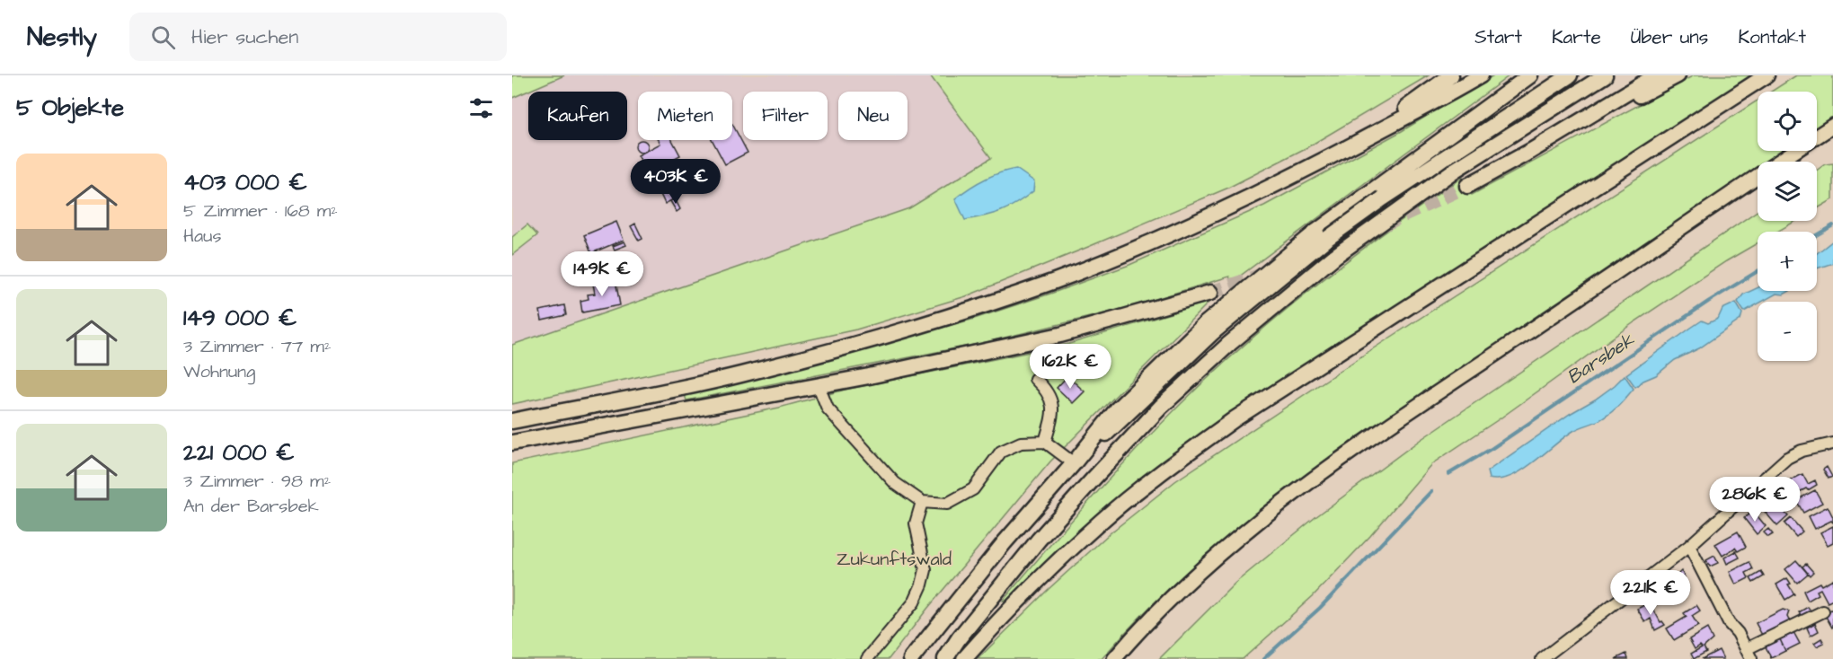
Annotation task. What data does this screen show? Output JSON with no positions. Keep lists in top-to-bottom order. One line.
{"water":["Barsbek"],"parks":["Zukunftswald"],"page":{"header":"Nestly","search":"Hier suchen","nav":["Start","Karte","Über uns","Kontakt"],"heading":"5 Objekte","map_buttons":["+","−"],"chip":["Kaufen","Mieten","Filter","Neu"],"list":[{"name":"403 000 €","note":"5 Zimmer · 168 m² · Haus"},{"name":"149 000 €","note":"3 Zimmer · 77 m² · Wohnung"},{"name":"221 000 €","note":"3 Zimmer · 98 m² · An der Barsbek"}],"price":["403K €","149K €","162K €","286K €","221K €"]}}
